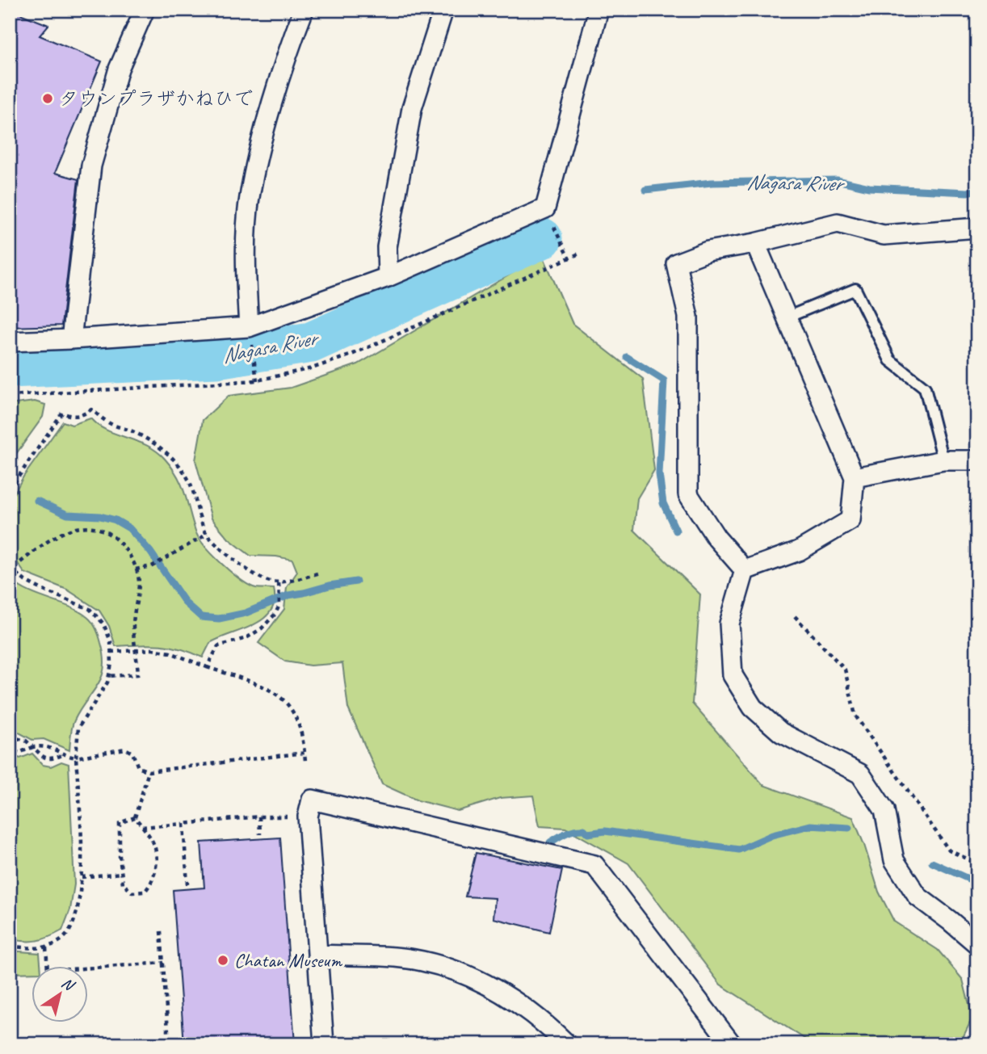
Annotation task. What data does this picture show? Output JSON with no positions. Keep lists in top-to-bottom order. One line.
{"water":["Nagasa River"],"places":["タウンプラザかねひで","Chatan Museum"],"north":"top right"}
